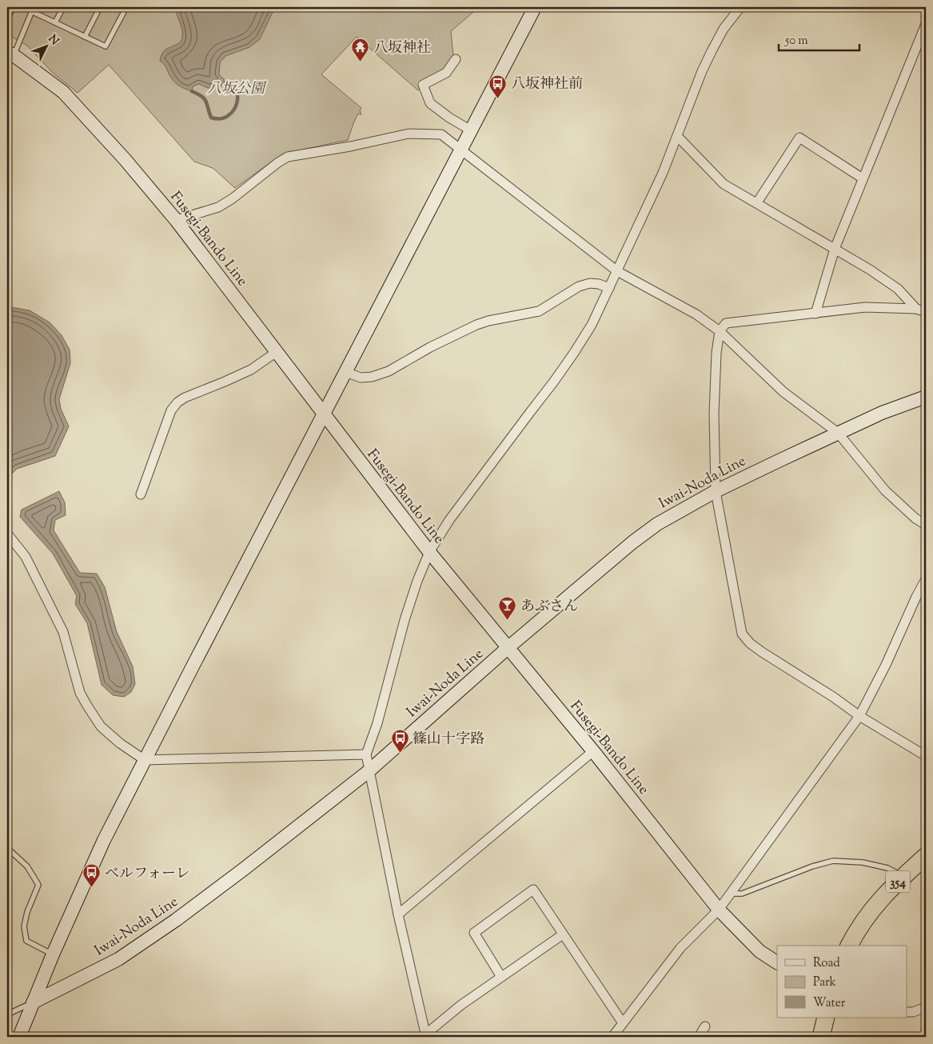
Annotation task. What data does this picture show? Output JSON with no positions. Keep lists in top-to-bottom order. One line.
{"streets":{"highway":["354"],"main road":["Fusegi-Bando Line","Iwai-Noda Line"]},"crossings":[["Fusegi-Bando Line","Iwai-Noda Line"]],"parks":["八坂公園"],"places":{"temple":["八坂神社"],"bus stop":["八坂神社前","篠山十字路","ベルフォーレ"],"bar":["あぶさん"]},"legend":["Road","Park","Water"],"scale_bar":"50 m","north":"top right"}
